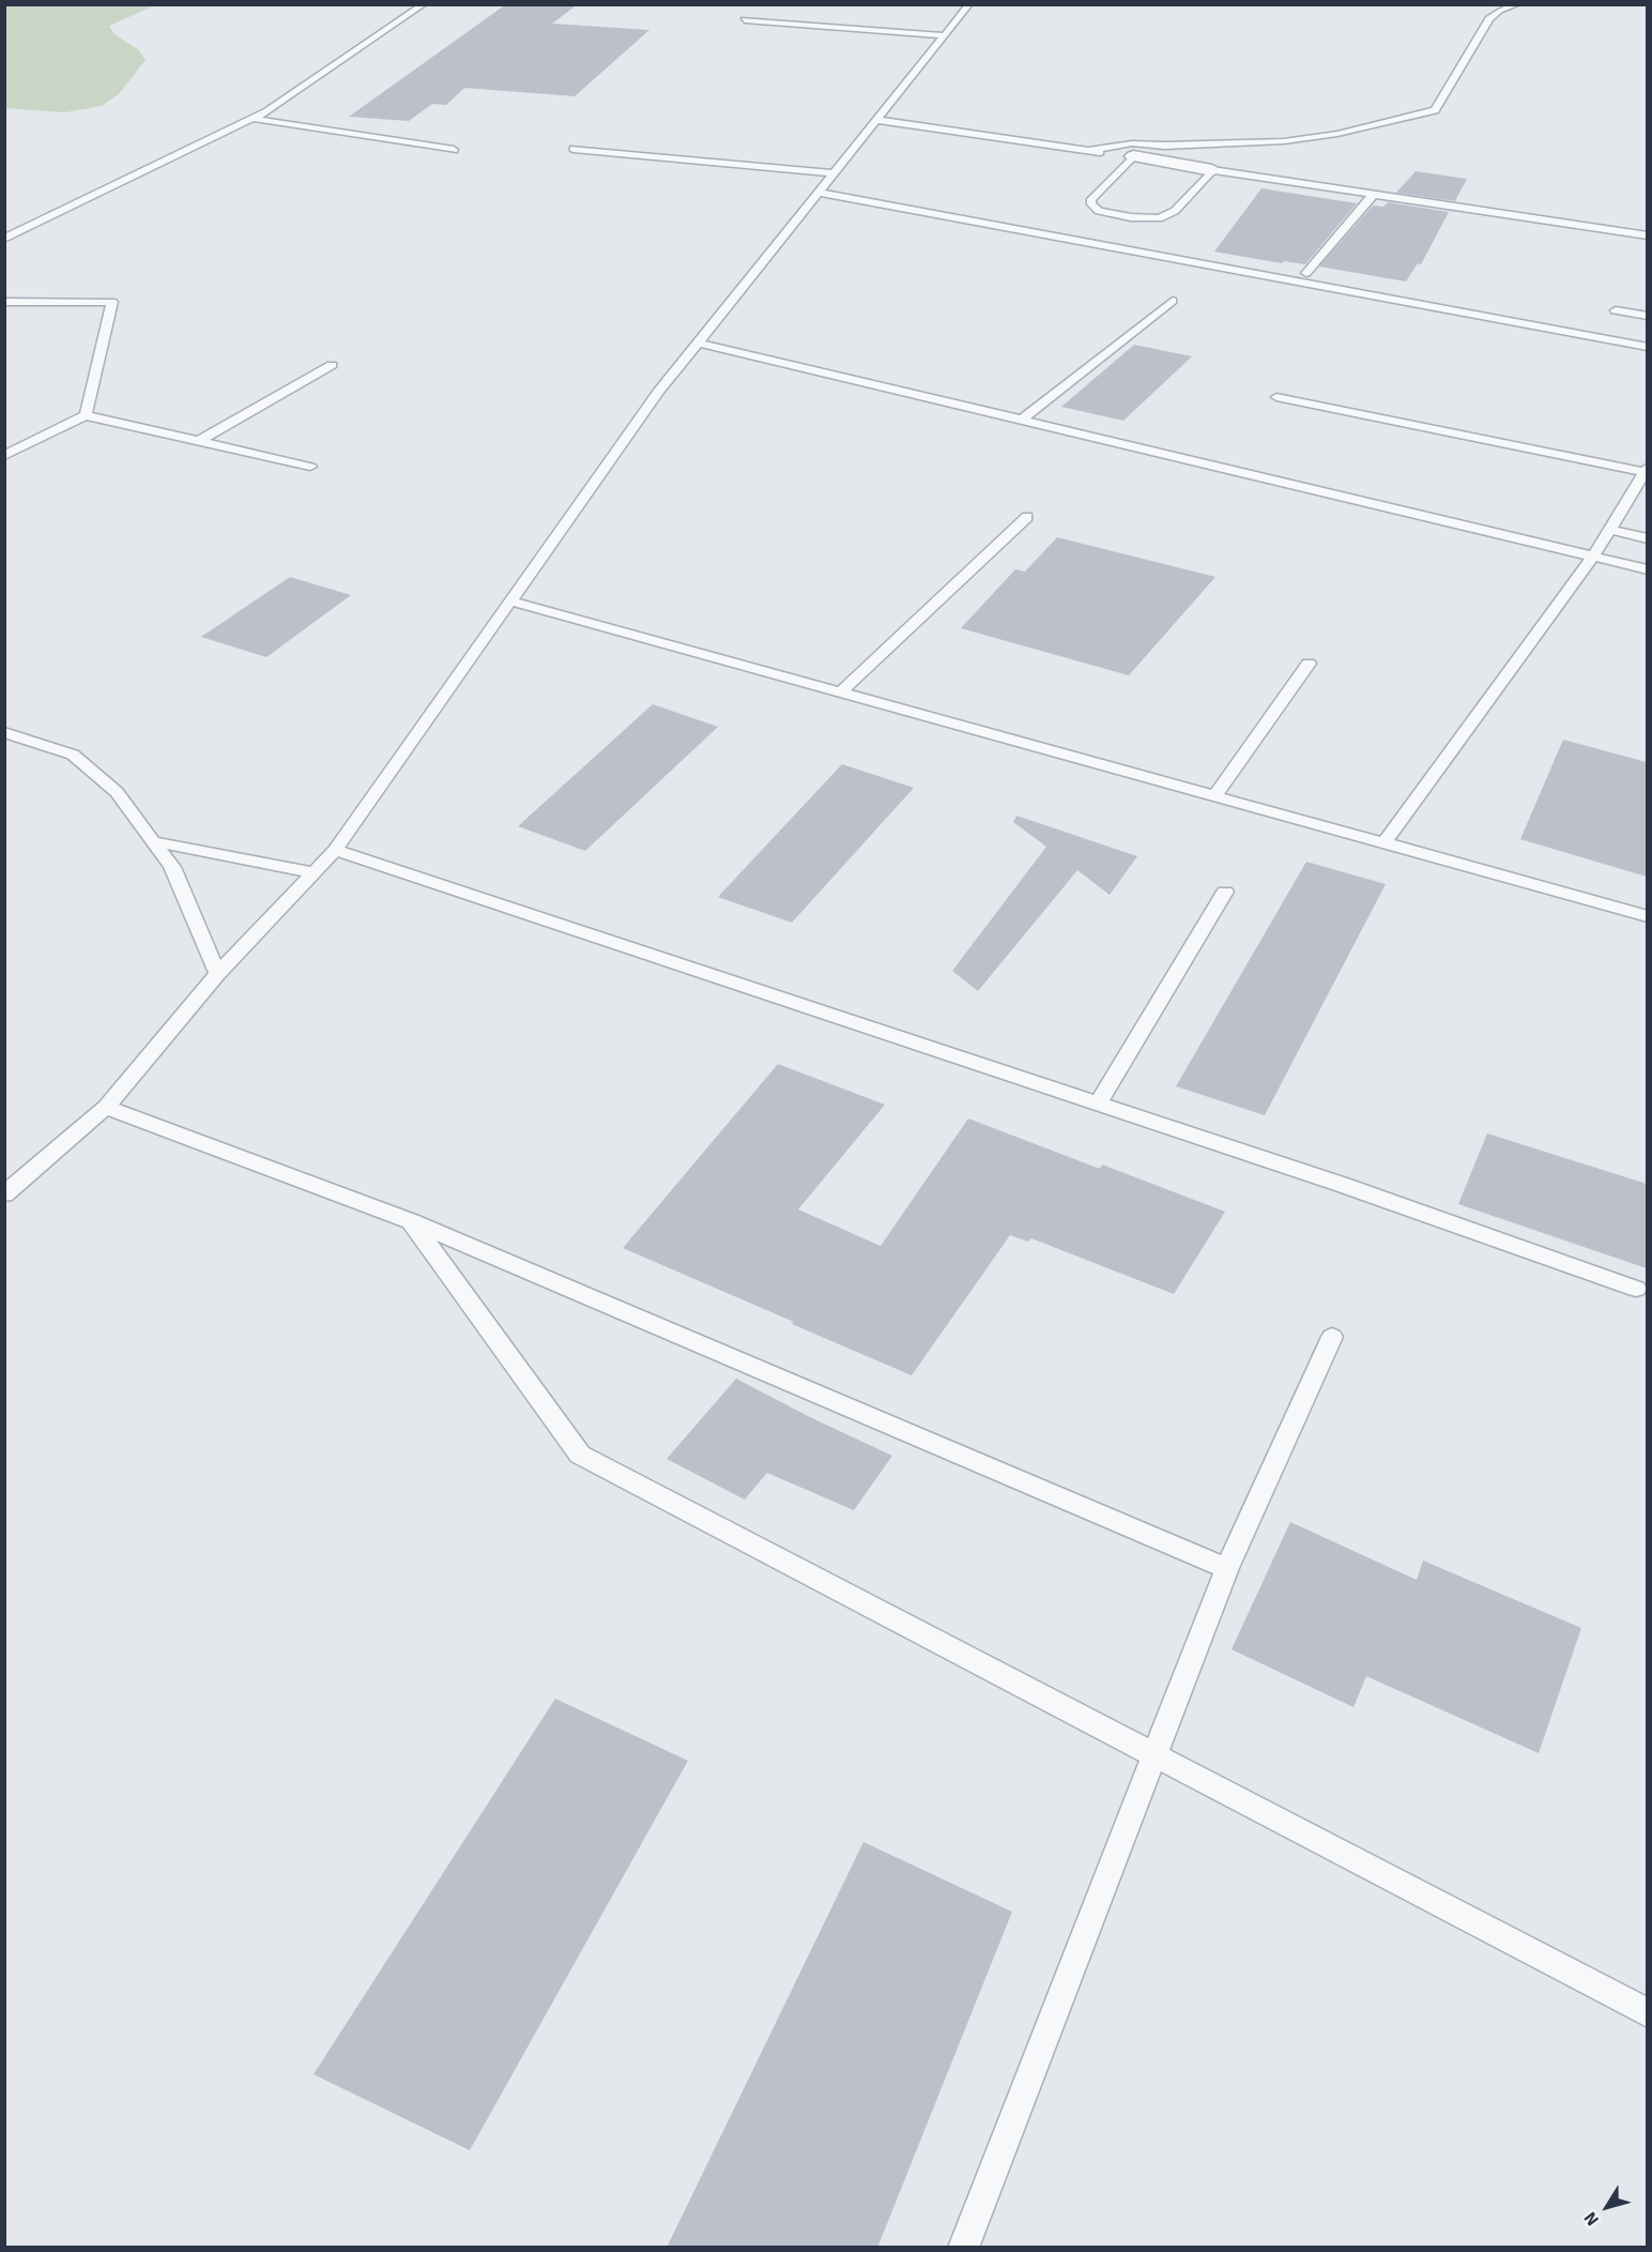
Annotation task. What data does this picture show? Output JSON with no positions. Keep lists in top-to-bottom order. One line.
{"north":"bottom left"}
